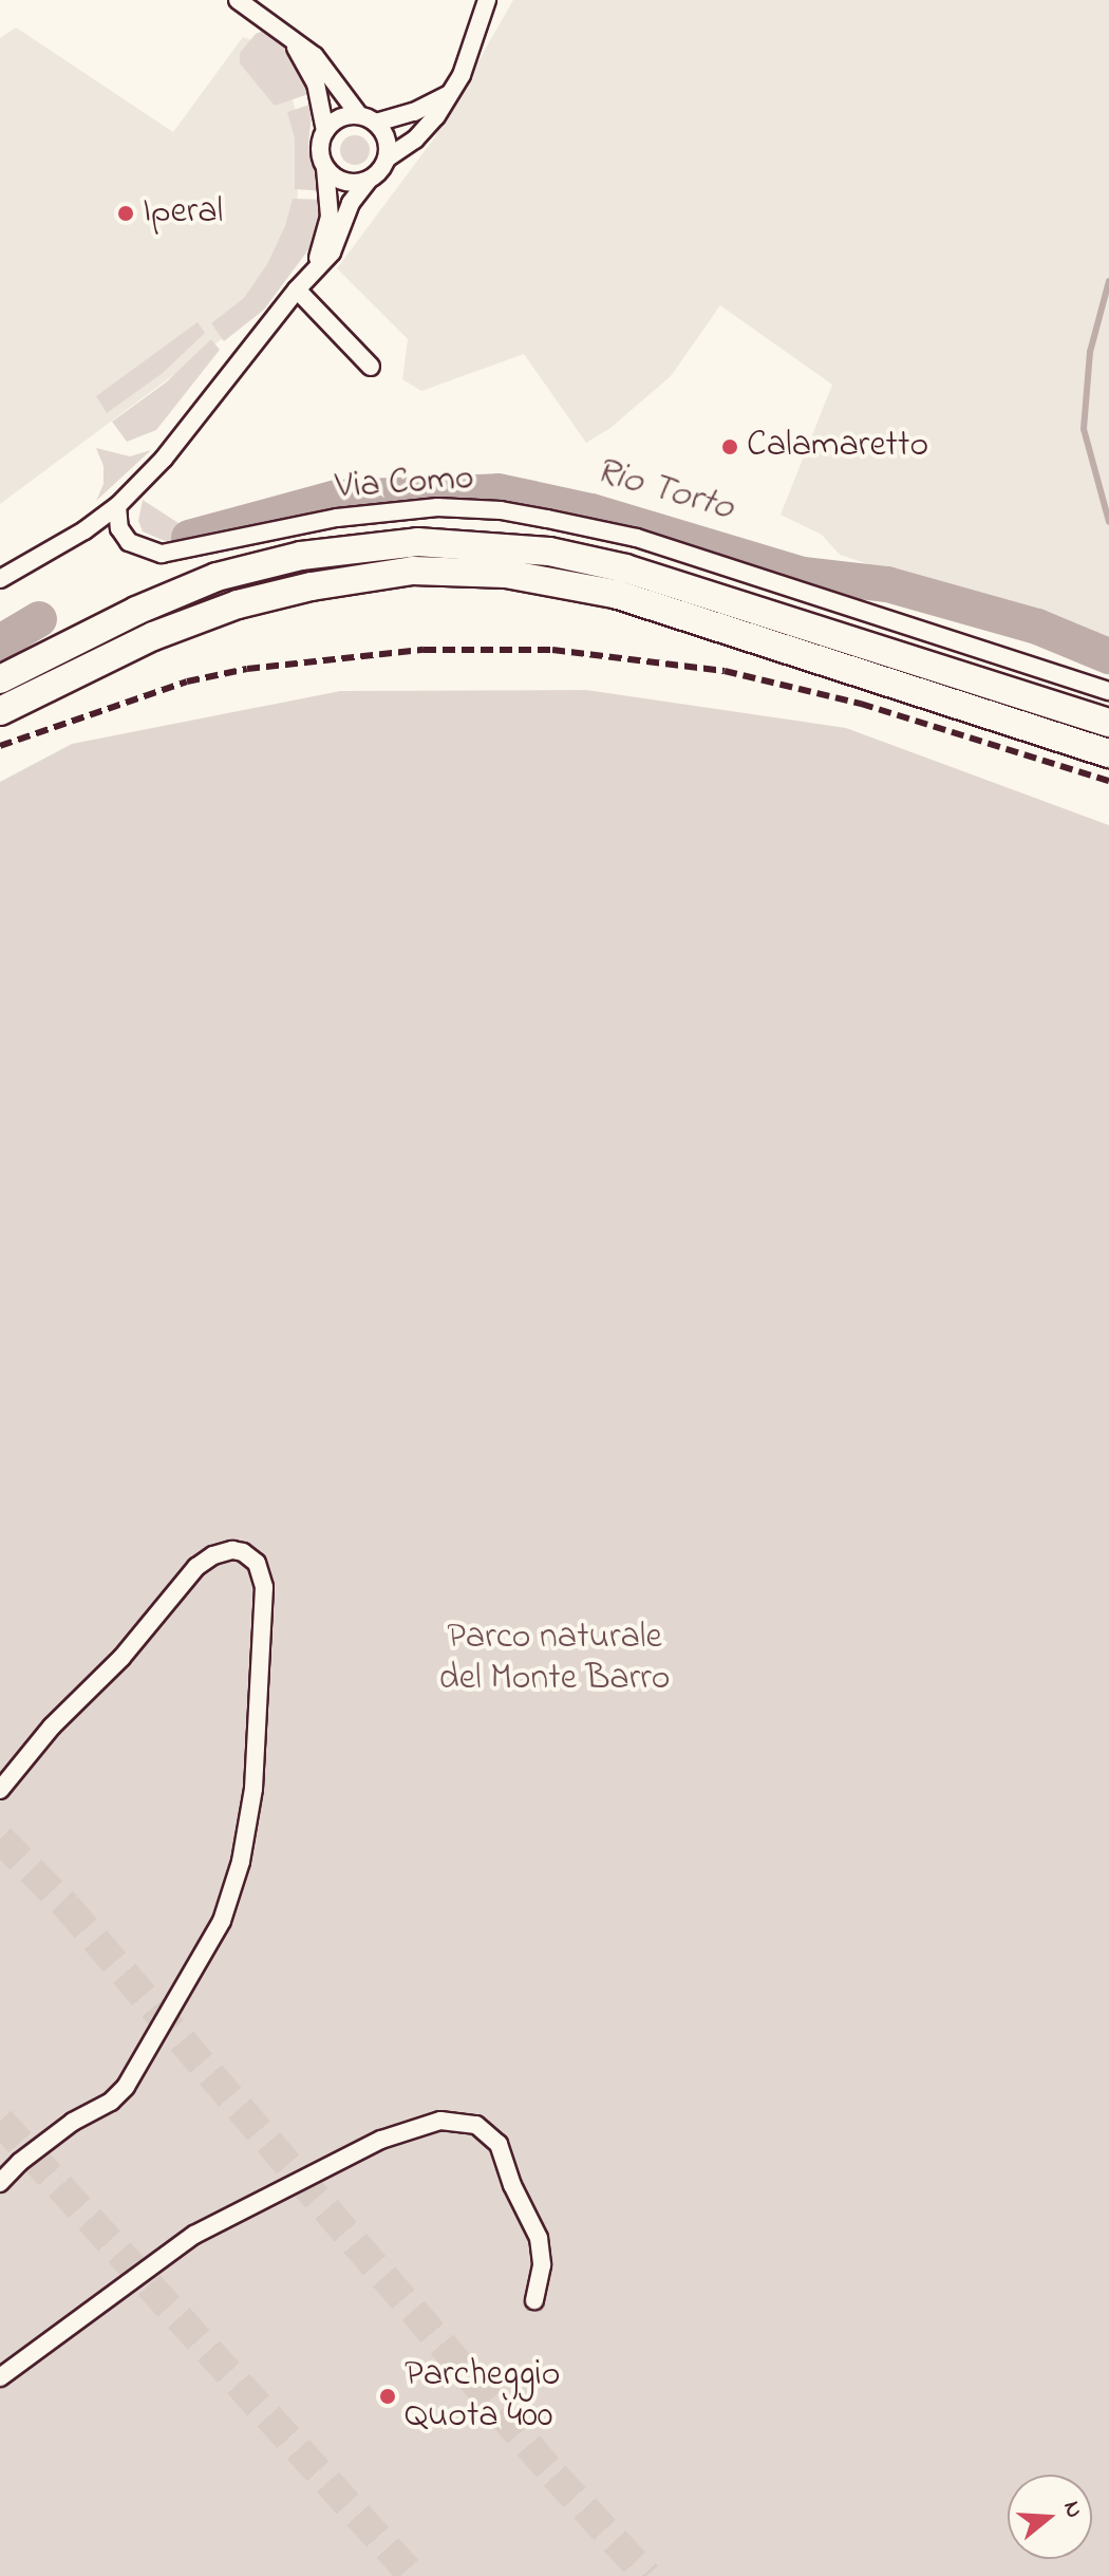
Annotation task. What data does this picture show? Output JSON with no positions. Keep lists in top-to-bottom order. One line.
{"streets":{"street":["Via Como"]},"water":["Rio Torto"],"parks":["Parco naturale del Monte Barro"],"places":["Iperal","Calamaretto","Parcheggio Quota 400"],"north":"right"}
